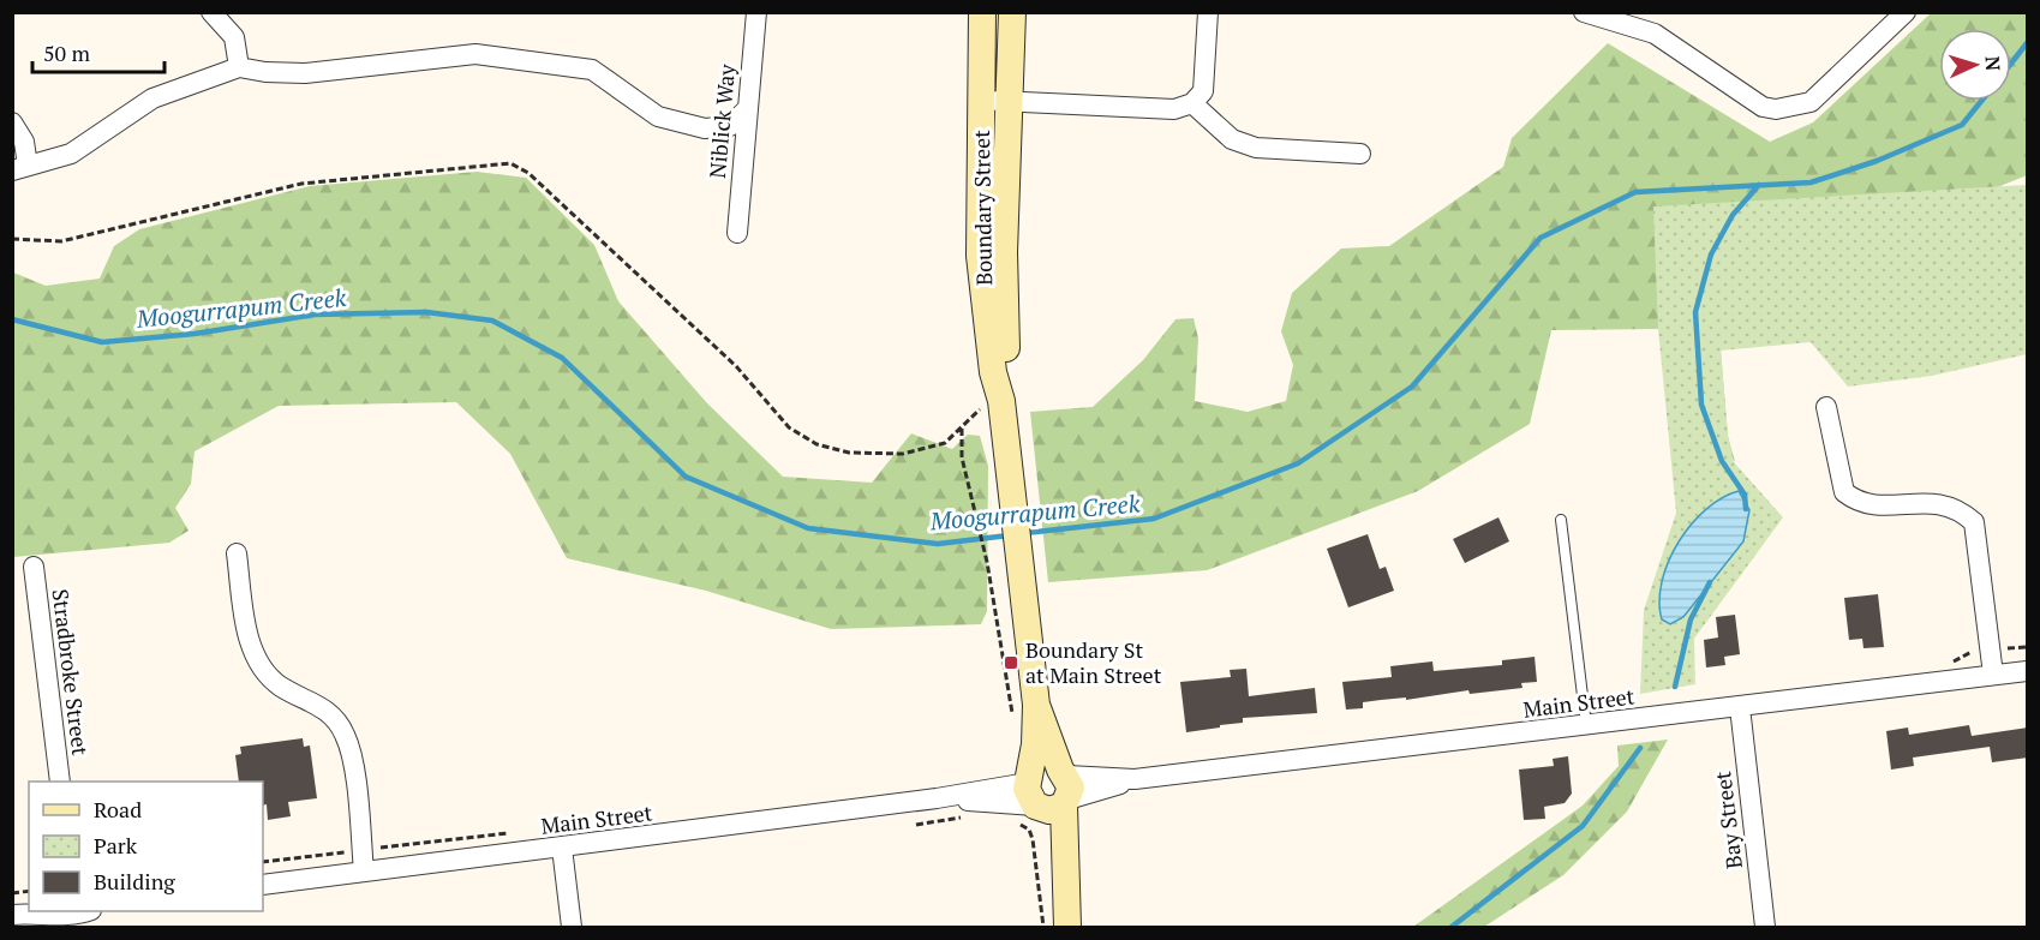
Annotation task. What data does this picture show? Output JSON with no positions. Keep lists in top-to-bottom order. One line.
{"streets":{"street":["Niblick Way","Boundary Street","Stradbroke Street","Main Street","Bay Street"]},"crossings":[["Boundary Street","Main Street"],["Main Street","Bay Street"]],"water":["Moogurrapum Creek"],"places":{"transit":["Boundary St at Main Street"]},"legend":["Road","Park","Building"],"scale_bar":"50 m","north":"right"}
